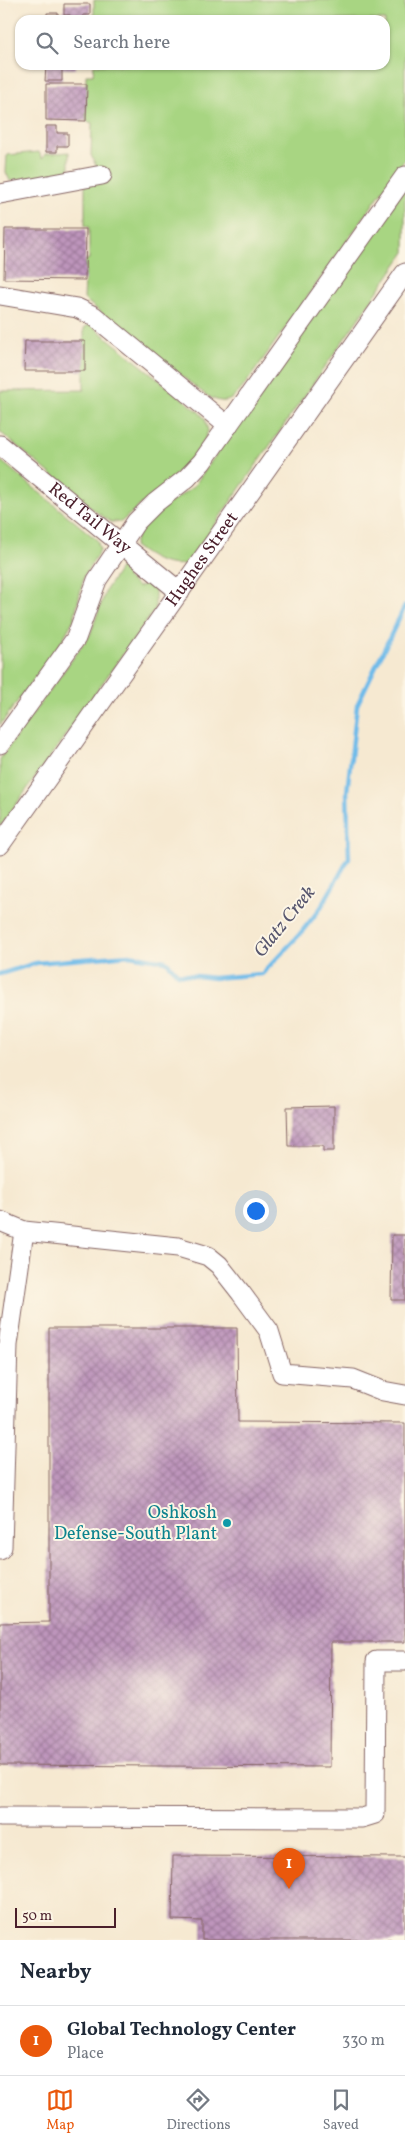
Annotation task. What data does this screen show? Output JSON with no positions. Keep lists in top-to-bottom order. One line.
{"streets":{"street":["Red Tail Way","Hughes Street"]},"crossings":[["Red Tail Way","Hughes Street"]],"water":["Glatz Creek"],"places":["Oshkosh Defense-South Plant"],"scale_bar":"50 m","page":{"search":"Search here","pins":"1","scale":"50 m","heading":"Nearby","list":[{"mark":"1","name":"Global Technology Center","note":"Place","value":"330 m"}],"nav":["Map","Directions","Saved"]}}
